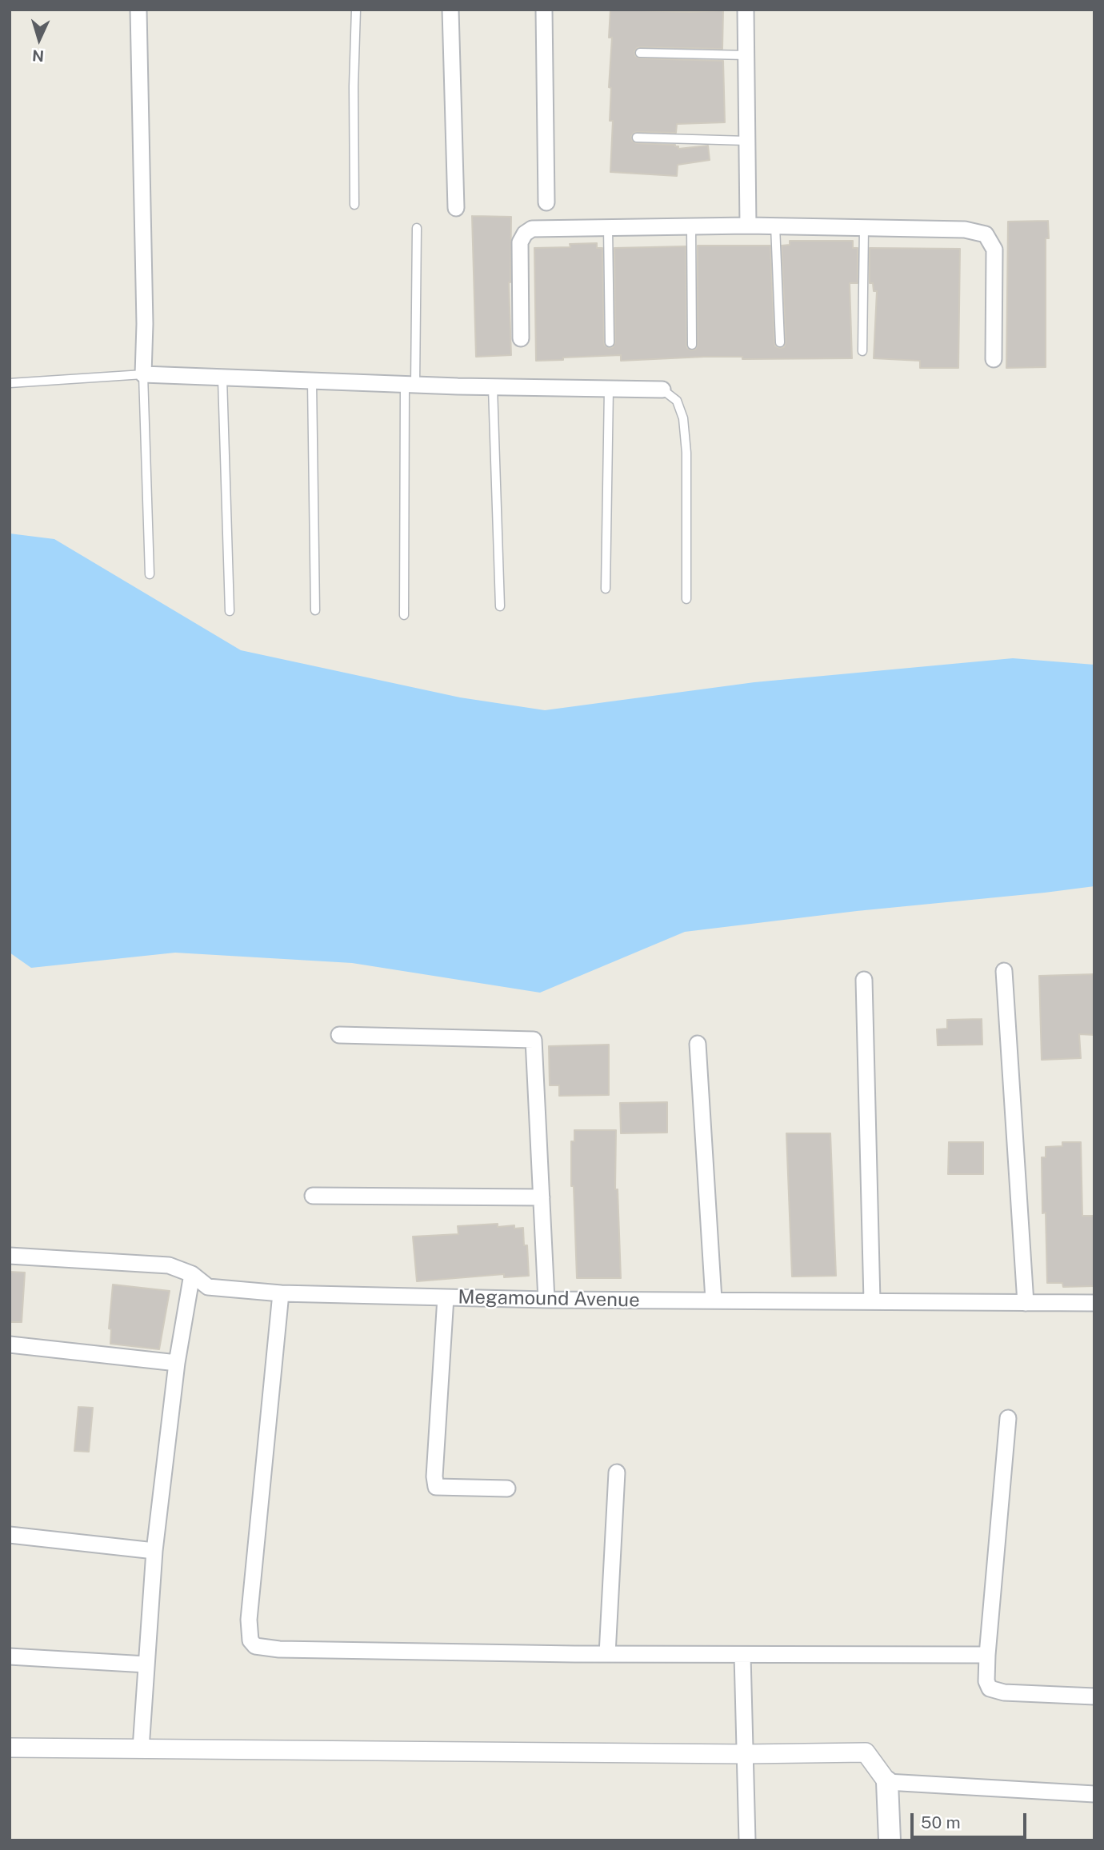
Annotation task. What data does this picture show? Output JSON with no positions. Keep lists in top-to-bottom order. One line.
{"streets":{"street":["Megamound Avenue"]},"scale_bar":"50 m","north":"bottom"}
